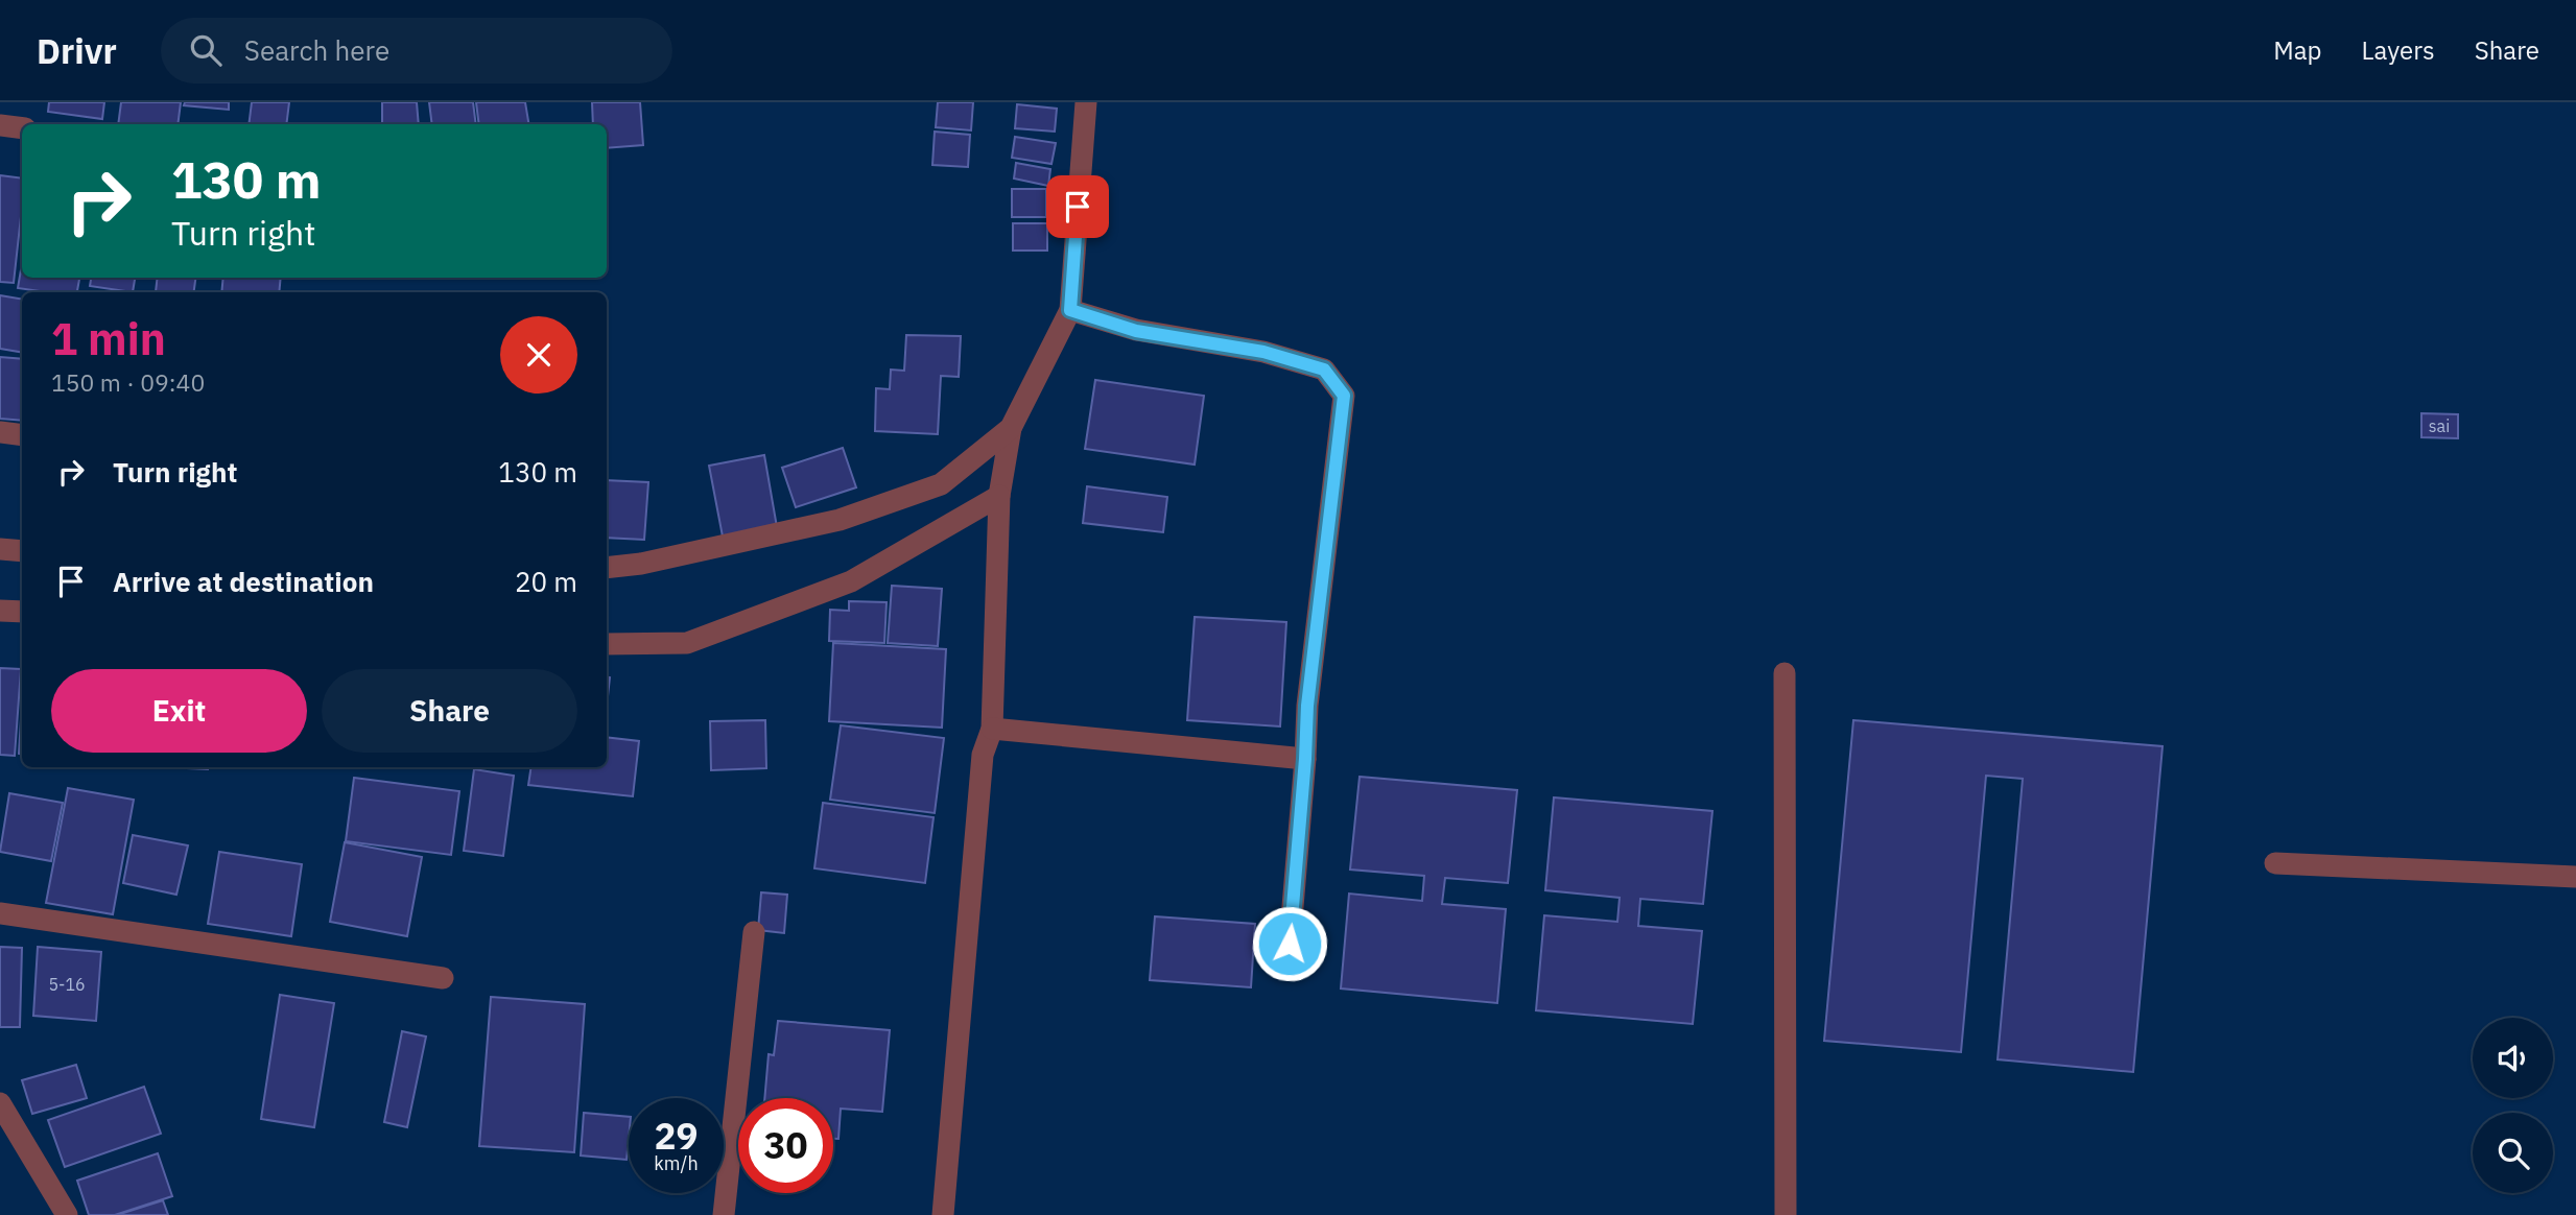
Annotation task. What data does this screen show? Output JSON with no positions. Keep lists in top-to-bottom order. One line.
{"house_numbers":["sai","5-16"],"page":{"header":"Drivr","search":"Search here","nav":["Map","Layers","Share"],"turn":["130 m","Turn right"],"heading":["1 min","150 m · 09:40"],"list":[{"name":"Turn right","value":"130 m"},{"name":"Arrive at destination","value":"20 m"}],"buttons":["Exit","Share"],"speed":"29 km/h","limit":"30"}}
